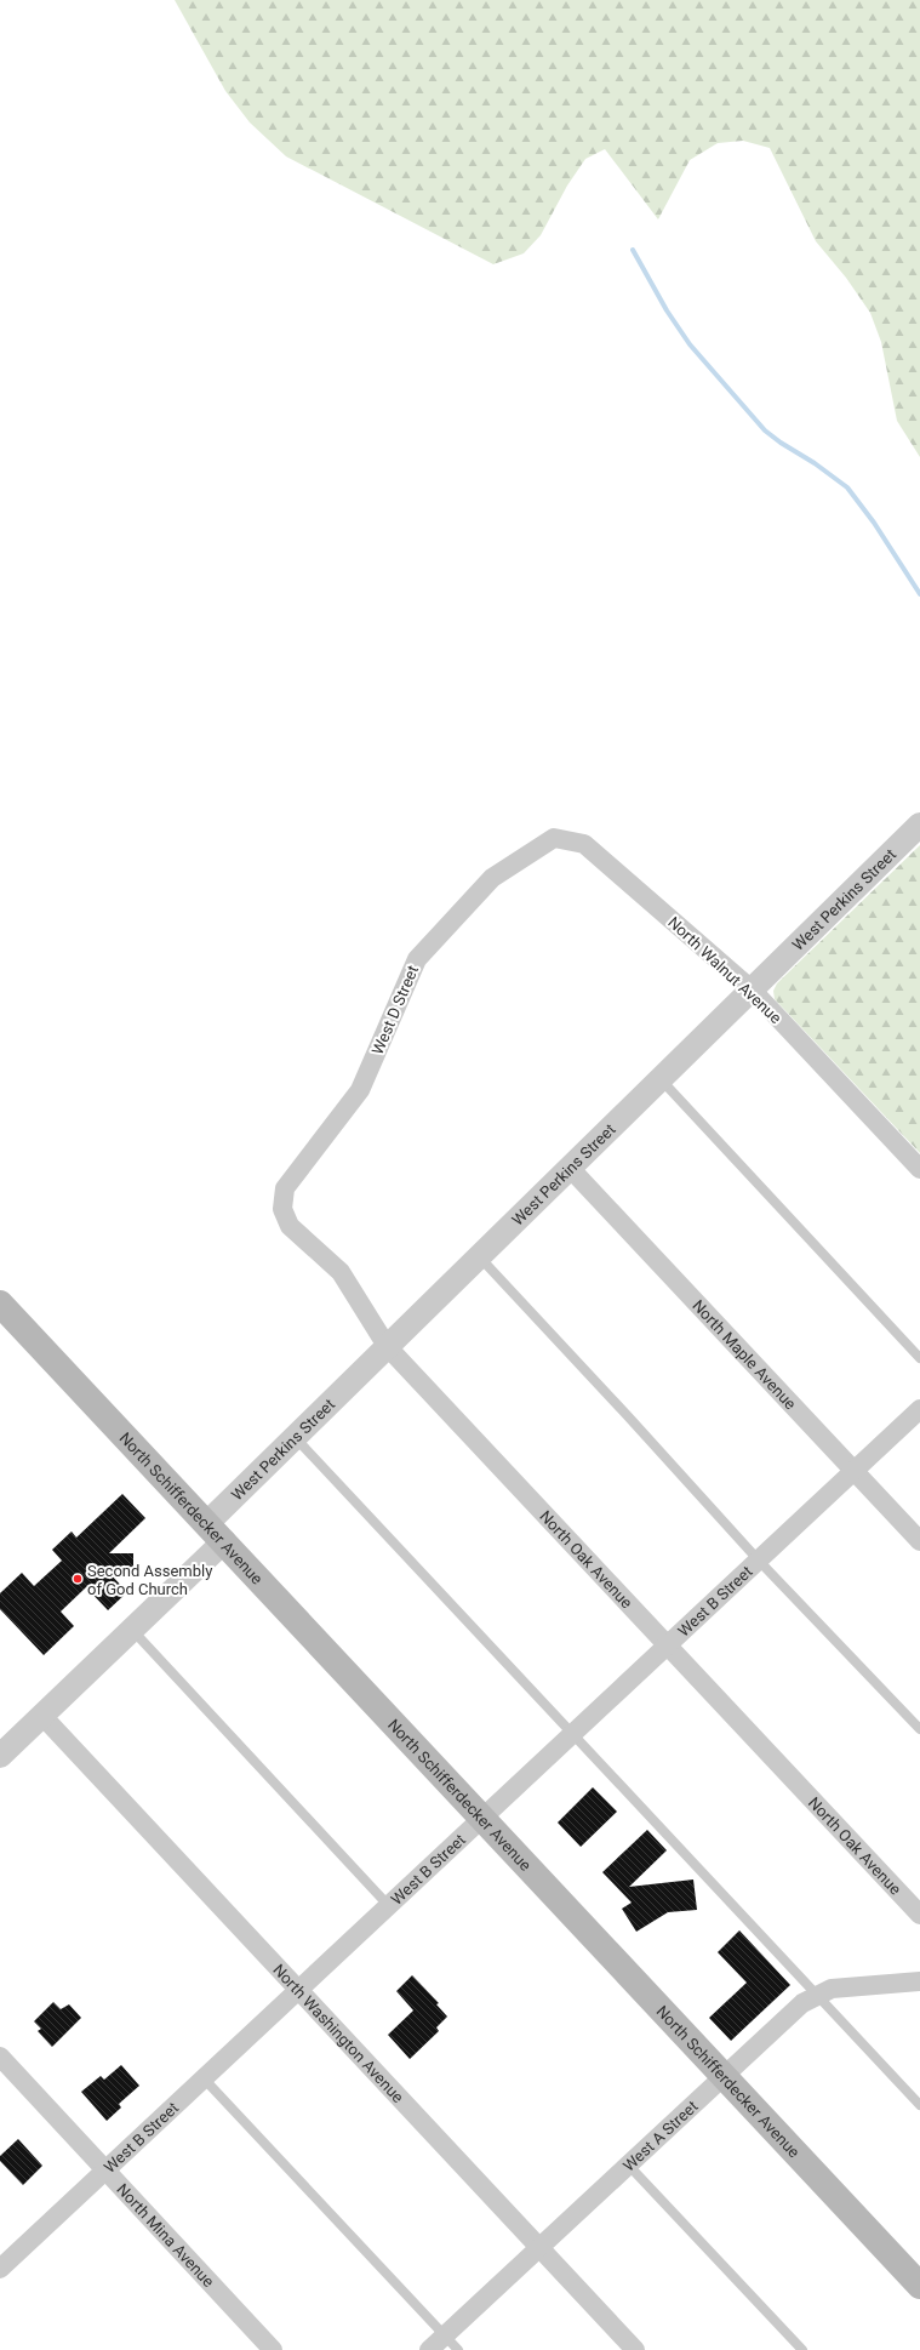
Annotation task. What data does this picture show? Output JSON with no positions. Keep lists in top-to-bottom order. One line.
{"streets":{"main road":["North Schifferdecker Avenue"],"street":["West Perkins Street","North Walnut Avenue","West D Street","North Maple Avenue","North Oak Avenue","West B Street","North Washington Avenue","West A Street","North Mina Avenue"]},"crossings":[["West Perkins Street","North Walnut Avenue"],["West Perkins Street","North Maple Avenue"],["West Perkins Street","North Schifferdecker Avenue"],["West Perkins Street","North Oak Avenue"],["West Perkins Street","North Washington Avenue"],["North Walnut Avenue","West D Street"],["West D Street","North Oak Avenue"],["North Maple Avenue","West B Street"],["North Schifferdecker Avenue","West B Street"],["North Schifferdecker Avenue","West A Street"],["North Oak Avenue","West B Street"],["West B Street","North Washington Avenue"],["West B Street","North Mina Avenue"],["North Washington Avenue","West A Street"]],"places":["Second Assembly of God Church"]}
